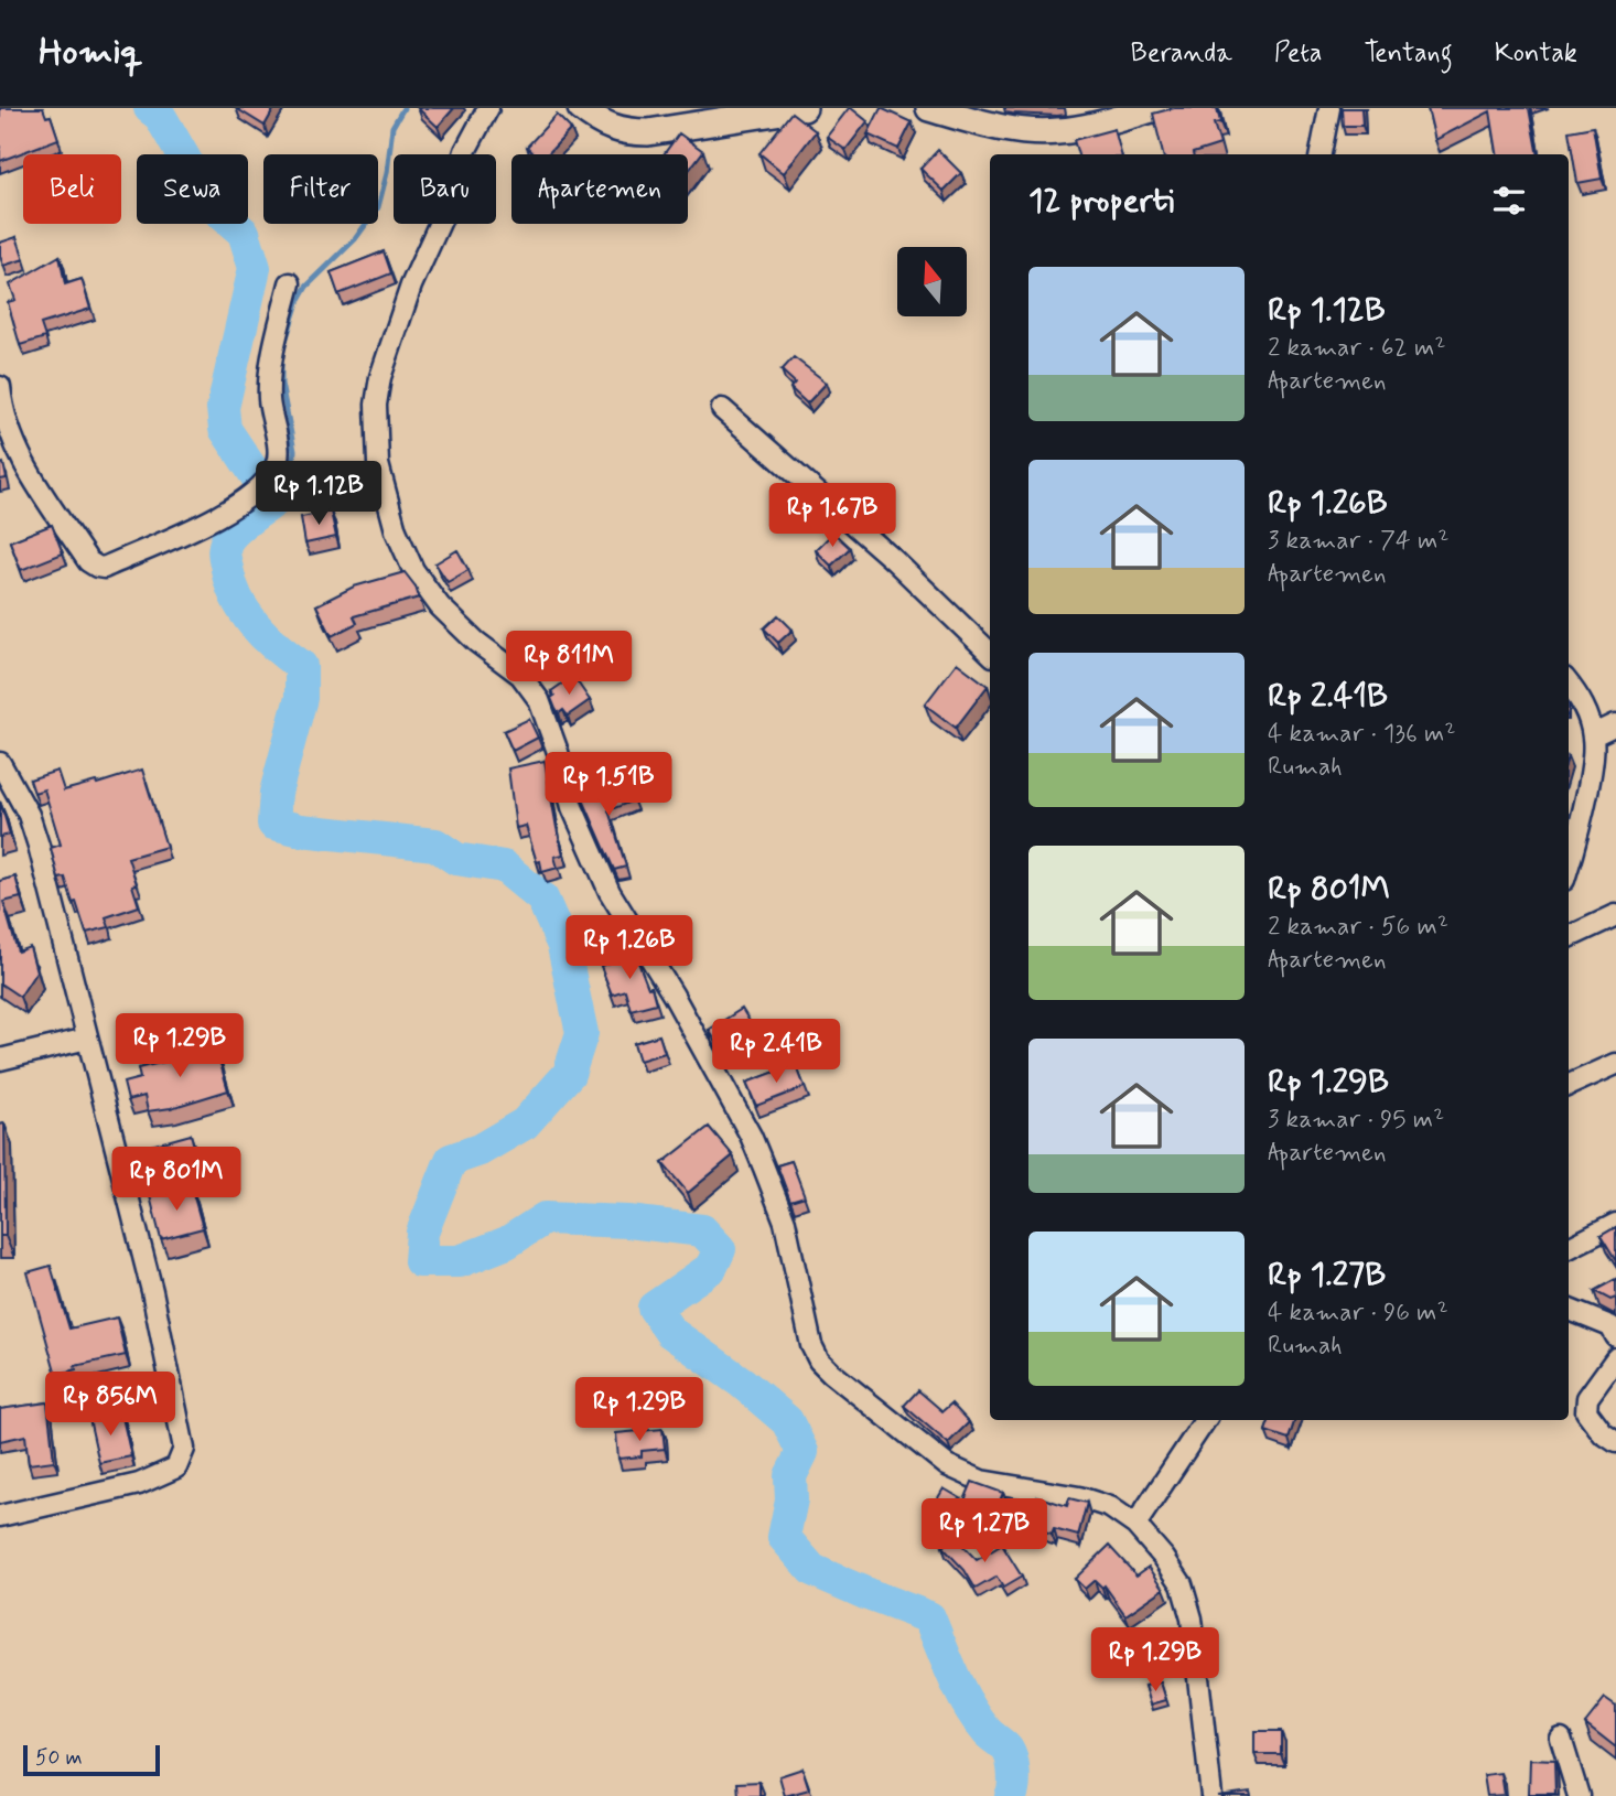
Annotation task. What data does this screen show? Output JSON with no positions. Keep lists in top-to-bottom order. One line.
{"scale_bar":"50 m","north":"top","page":{"header":"Homiq","nav":["Beranda","Peta","Tentang","Kontak"],"chip":["Beli","Sewa","Filter","Baru","Apartemen"],"heading":"12 properti","list":[{"name":"Rp 1.12B","note":"2 kamar · 62 m² · Apartemen"},{"name":"Rp 1.26B","note":"3 kamar · 74 m² · Apartemen"},{"name":"Rp 2.41B","note":"4 kamar · 136 m² · Rumah"},{"name":"Rp 801M","note":"2 kamar · 56 m² · Apartemen"},{"name":"Rp 1.29B","note":"3 kamar · 95 m² · Apartemen"},{"name":"Rp 1.27B","note":"4 kamar · 96 m² · Rumah"}],"price":["Rp 1.12B","Rp 1.67B","Rp 811M","Rp 1.51B","Rp 1.26B","Rp 1.29B","Rp 2.41B","Rp 801M","Rp 856M","Rp 1.29B","Rp 1.27B","Rp 1.29B"],"scale":"50 m"}}
